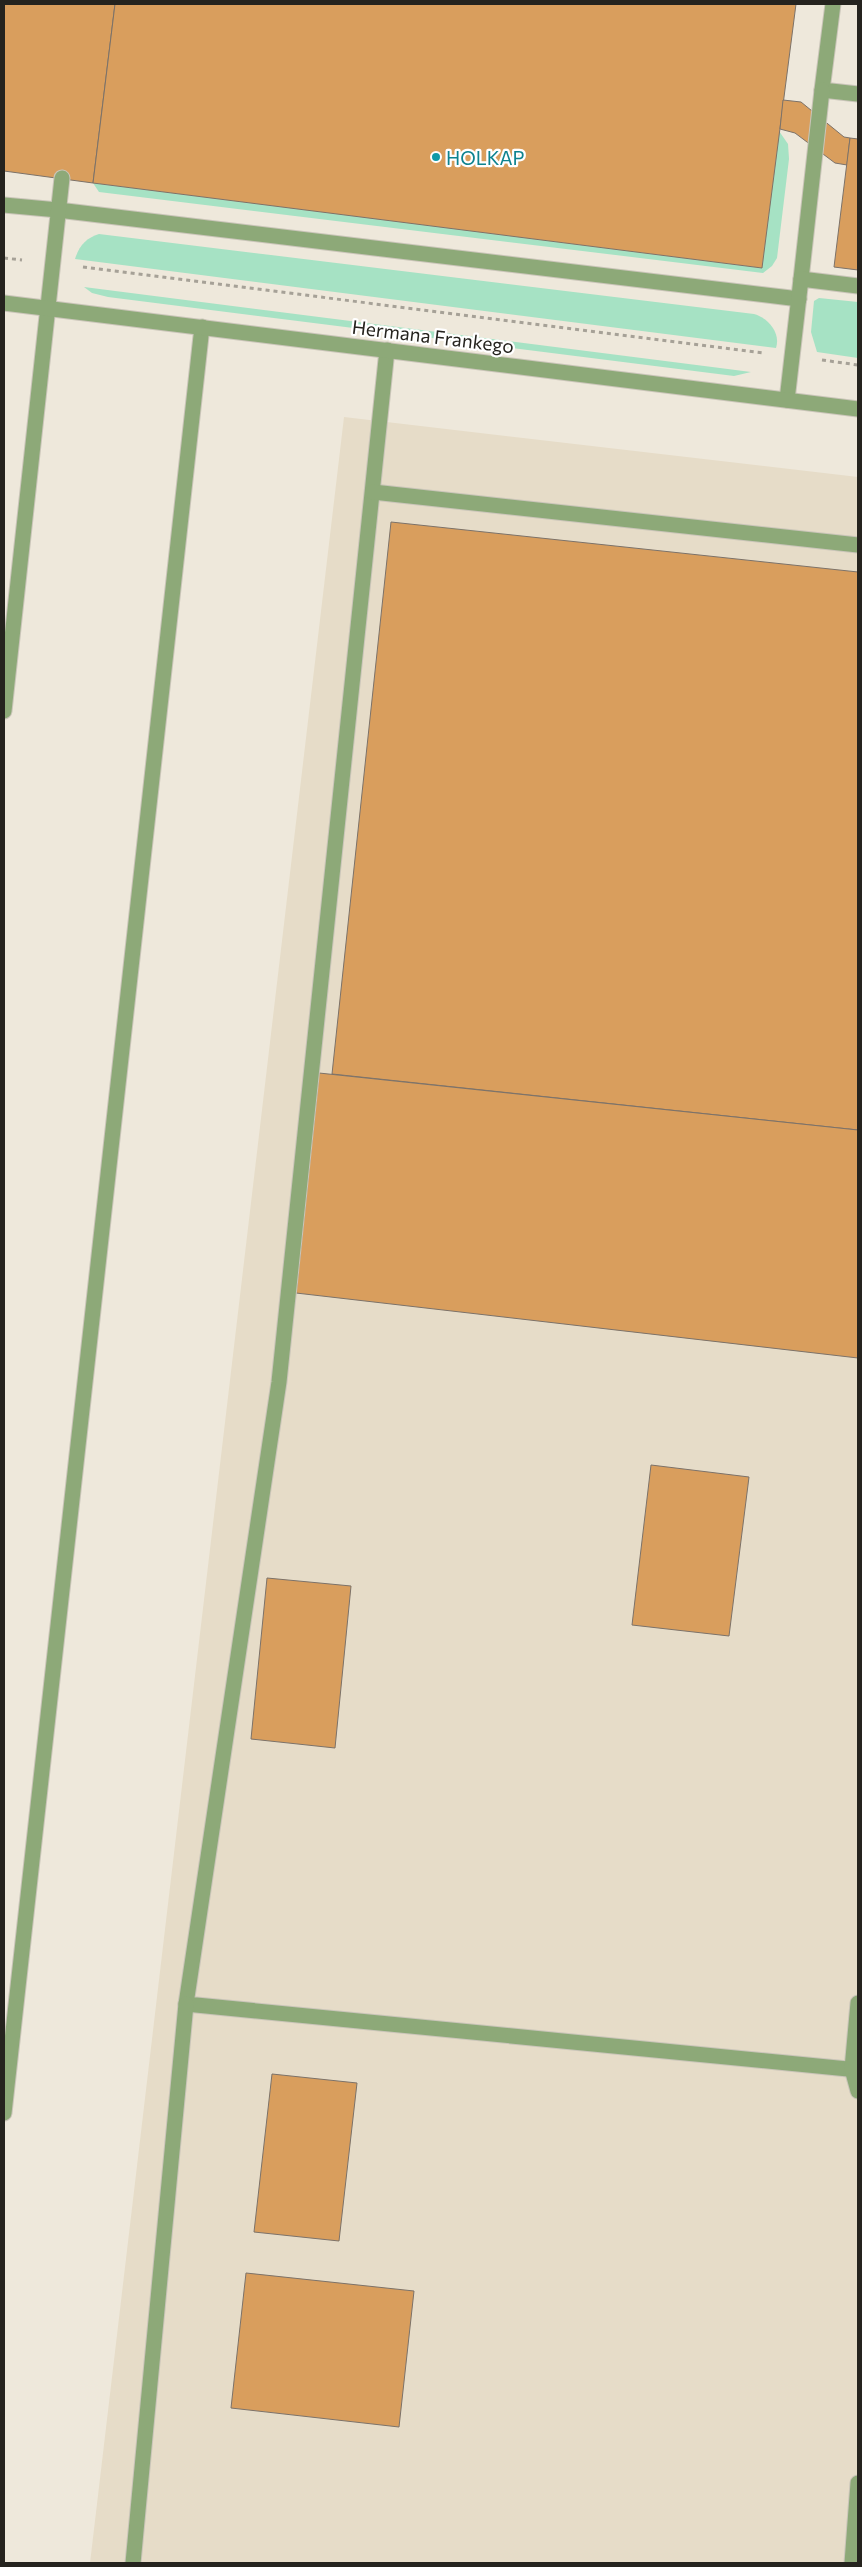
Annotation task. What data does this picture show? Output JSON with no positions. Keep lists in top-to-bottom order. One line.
{"streets":{"street":["Hermana Frankego"]},"places":["HOLKAP"]}
